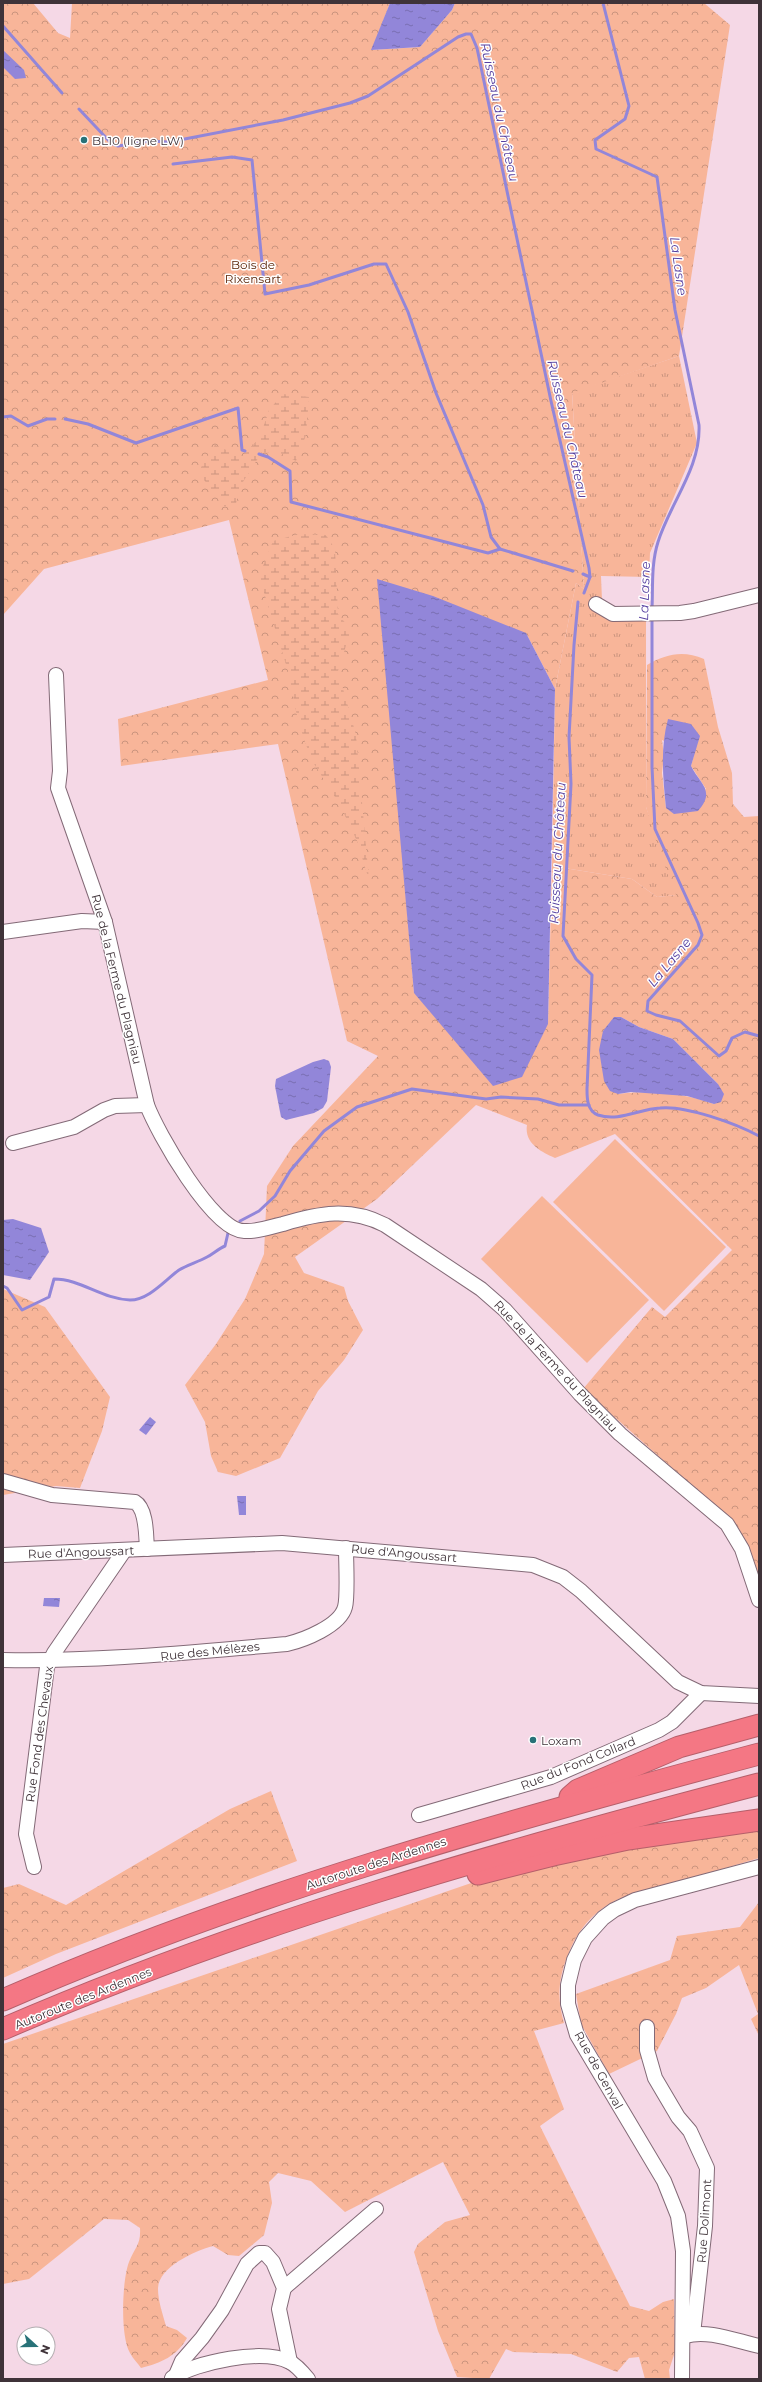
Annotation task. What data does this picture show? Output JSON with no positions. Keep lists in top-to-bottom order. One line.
{"streets":{"highway":["Autoroute des Ardennes"],"street":["Rue de la Ferme du Plagniau","Rue d'Angoussart","Rue des Mélèzes","Rue Fond des Chevaux","Rue du Fond Collard","Rue de Genval","Rue Dolimont"]},"crossings":[["Rue d'Angoussart","Rue des Mélèzes"],["Rue d'Angoussart","Rue Fond des Chevaux"],["Rue d'Angoussart","Rue du Fond Collard"],["Rue des Mélèzes","Rue Fond des Chevaux"],["Rue de Genval","Rue Dolimont"]],"water":["Ruisseau du Château","La Lasne"],"parks":["Bois de Rixensart"],"places":["BL10 (ligne LW)","Loxam"],"north":"right"}
